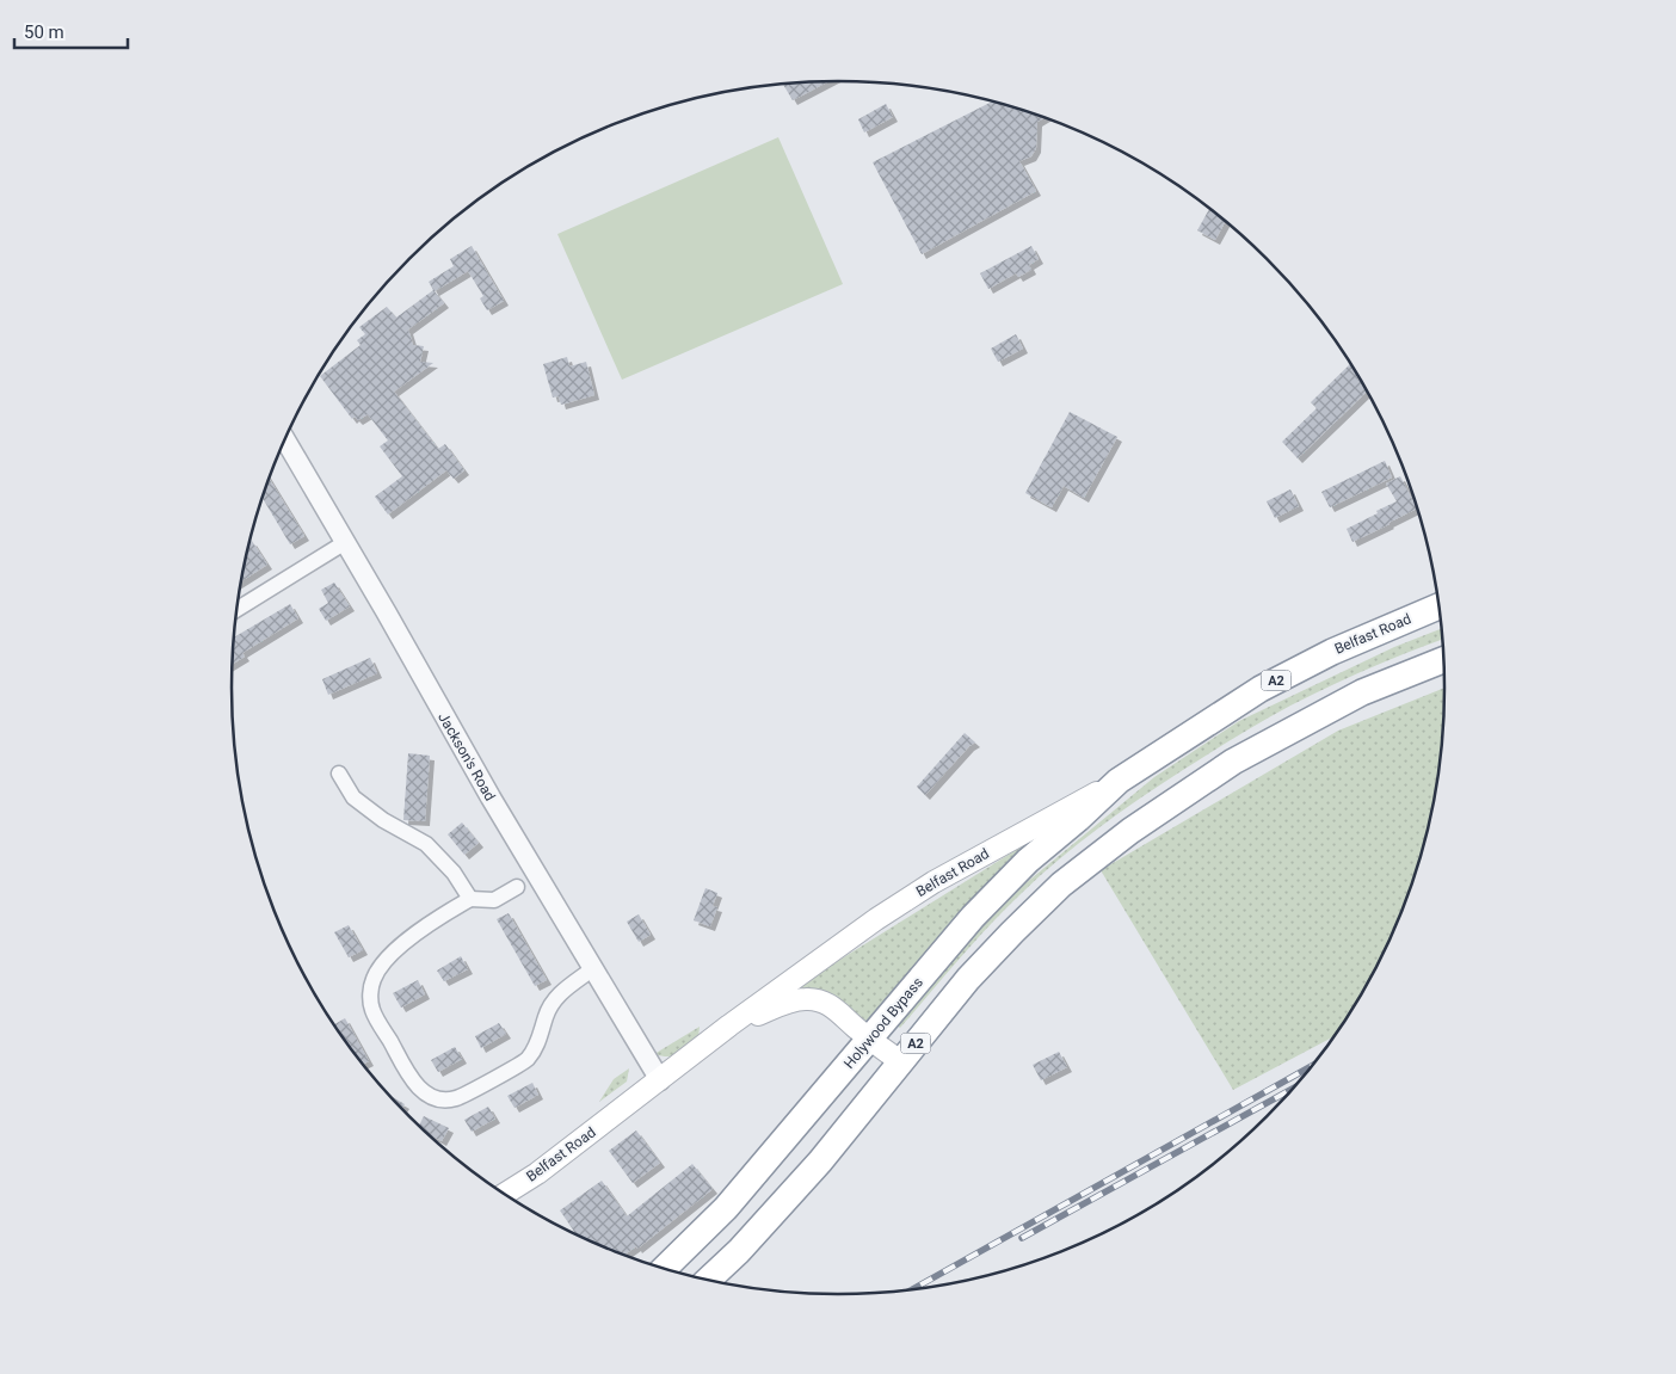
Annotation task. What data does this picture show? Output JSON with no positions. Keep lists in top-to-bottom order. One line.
{"streets":{"highway":["Belfast Road","A2","Holywood Bypass"],"street":["Jackson's Road"]},"crossings":[["Belfast Road","Jackson's Road"],["Belfast Road","Holywood Bypass"]],"scale_bar":"50 m"}
